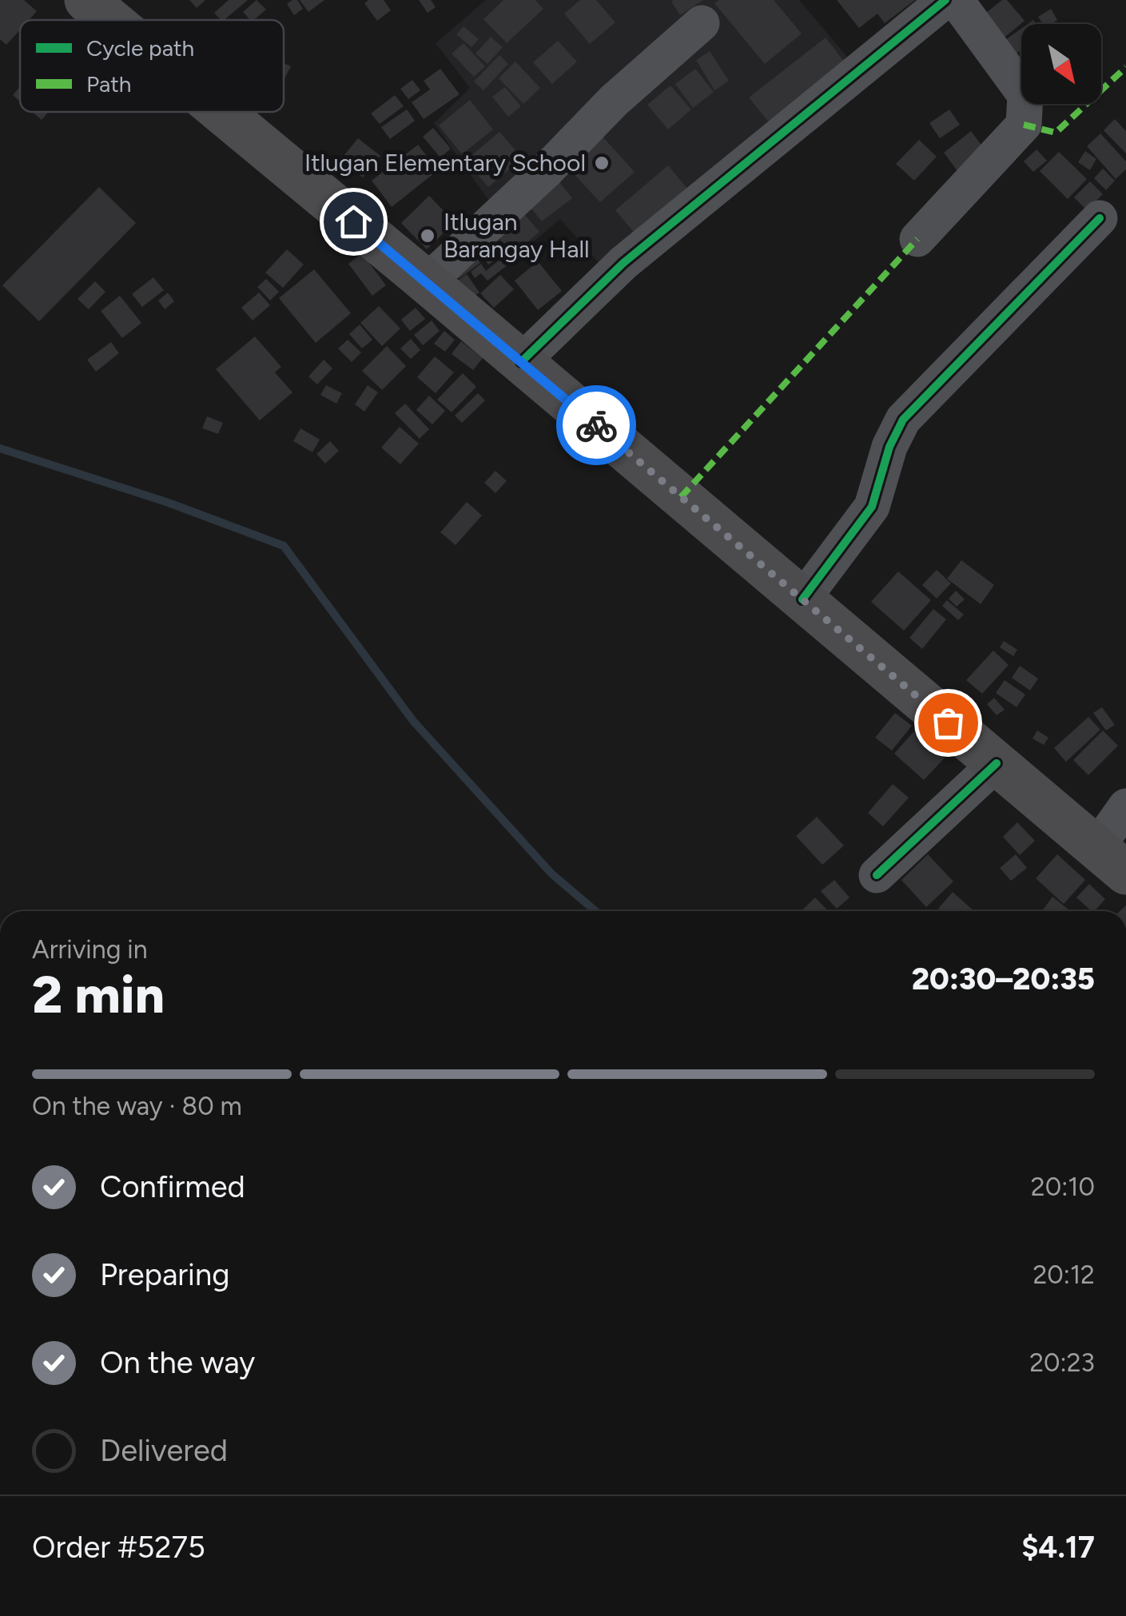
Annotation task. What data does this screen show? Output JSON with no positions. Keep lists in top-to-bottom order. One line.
{"places":["Itlugan Elementary School","Itlugan Barangay Hall"],"legend":["Cycle path","Path"],"north":"bottom right","page":{"heading":["2 min","Arriving in","20:30–20:35"],"panel":["Order #5275","$4.17"],"bar":"On the way · 80 m","list":[["Confirmed","20:10"],["Preparing","20:12"],["On the way","20:23"],"Delivered"]}}
